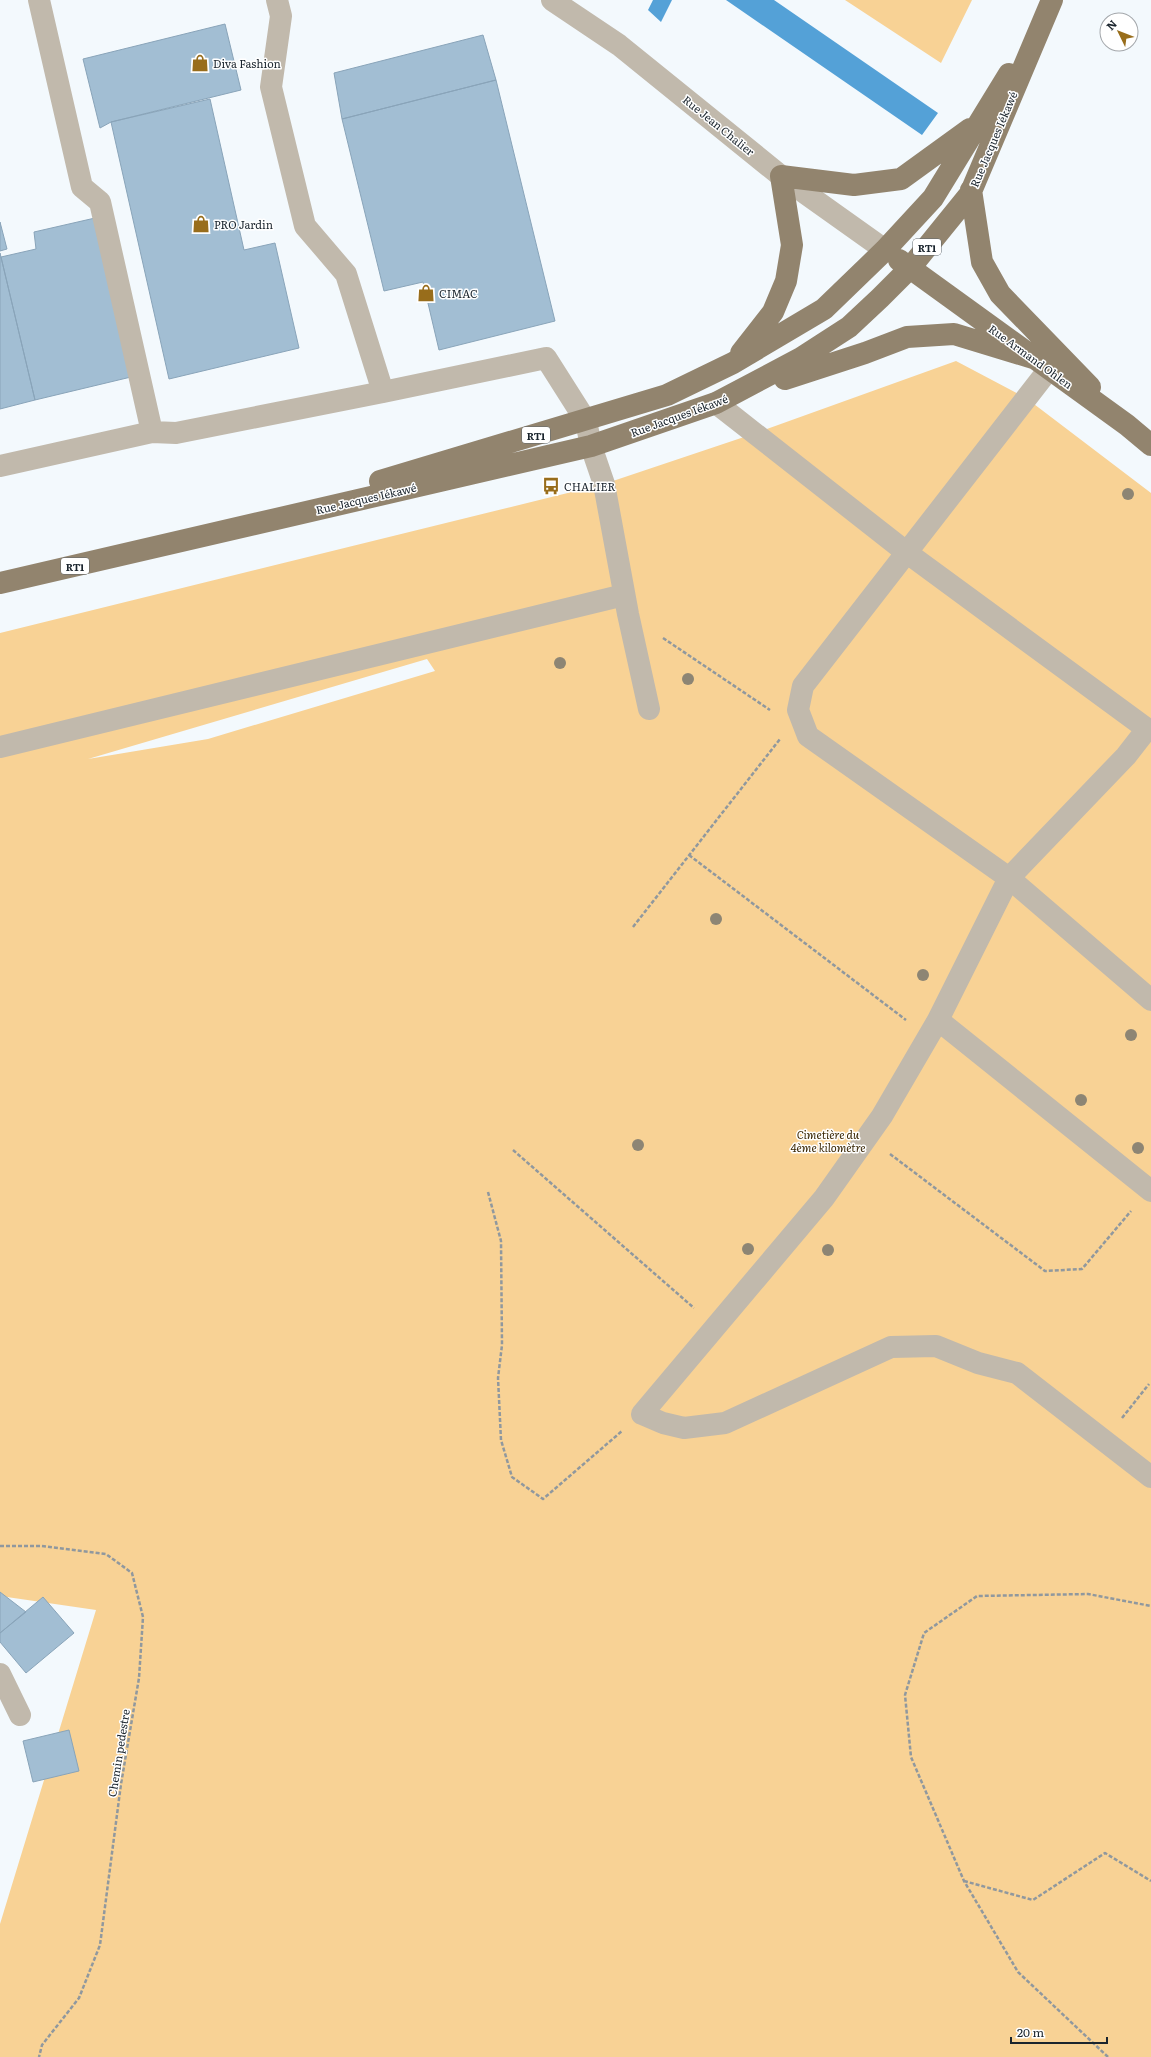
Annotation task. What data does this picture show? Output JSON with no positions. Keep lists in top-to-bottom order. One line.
{"streets":{"main road":["Rue Jacques Iékawé","RT1","Rue Armand Ohlen"],"street":["Rue Jean Chalier"],"path":["Chemin pedestre"]},"crossings":[["Rue Jean Chalier","Rue Jacques Iékawé"],["Rue Jean Chalier","Rue Armand Ohlen"],["Rue Jacques Iékawé","Rue Armand Ohlen"]],"parks":["Cimetière du 4ème kilomètre"],"places":{"shop":["Diva Fashion","PRO Jardin","CIMAC"],"bus stop":["CHALIER"]},"scale_bar":"20 m","north":"top left"}
